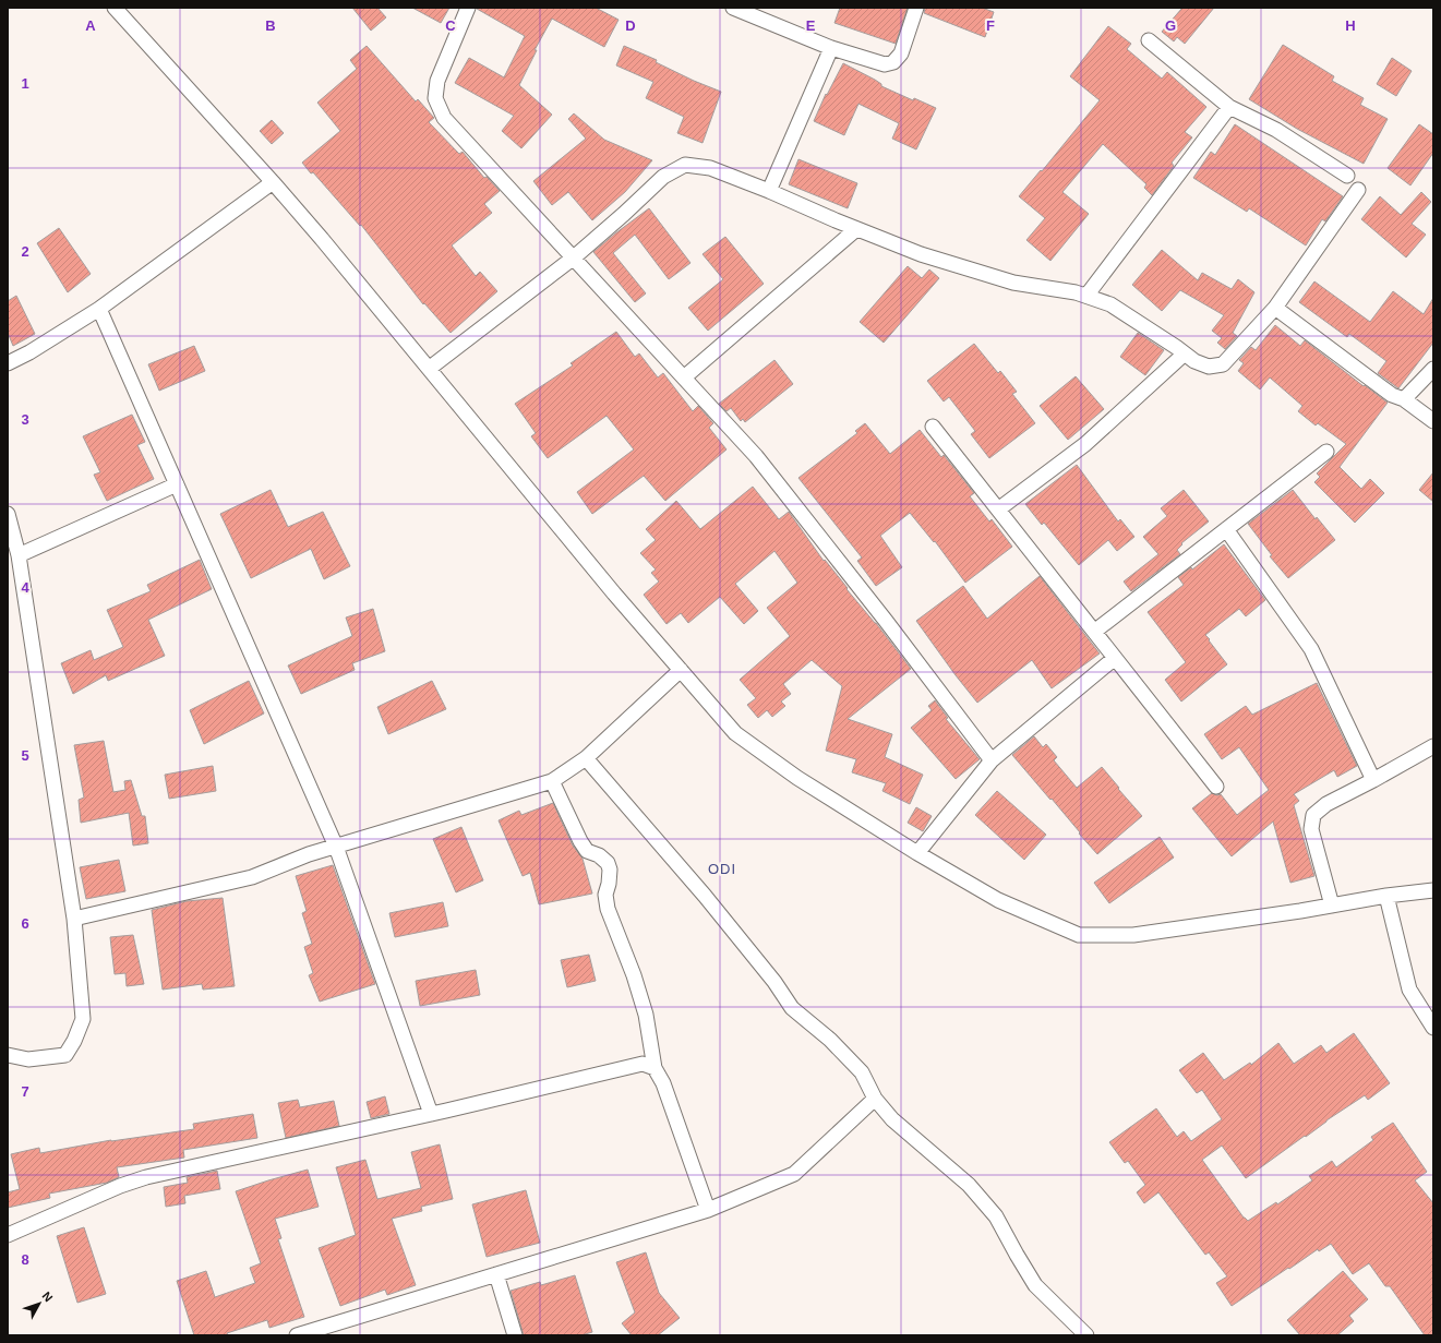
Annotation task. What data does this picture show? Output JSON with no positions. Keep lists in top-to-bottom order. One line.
{"districts":["ODI"],"north":"top right","grid":{"columns":["A","B","C","D","E","F","G","H"],"rows":["1","2","3","4","5","6","7","8"]}}
